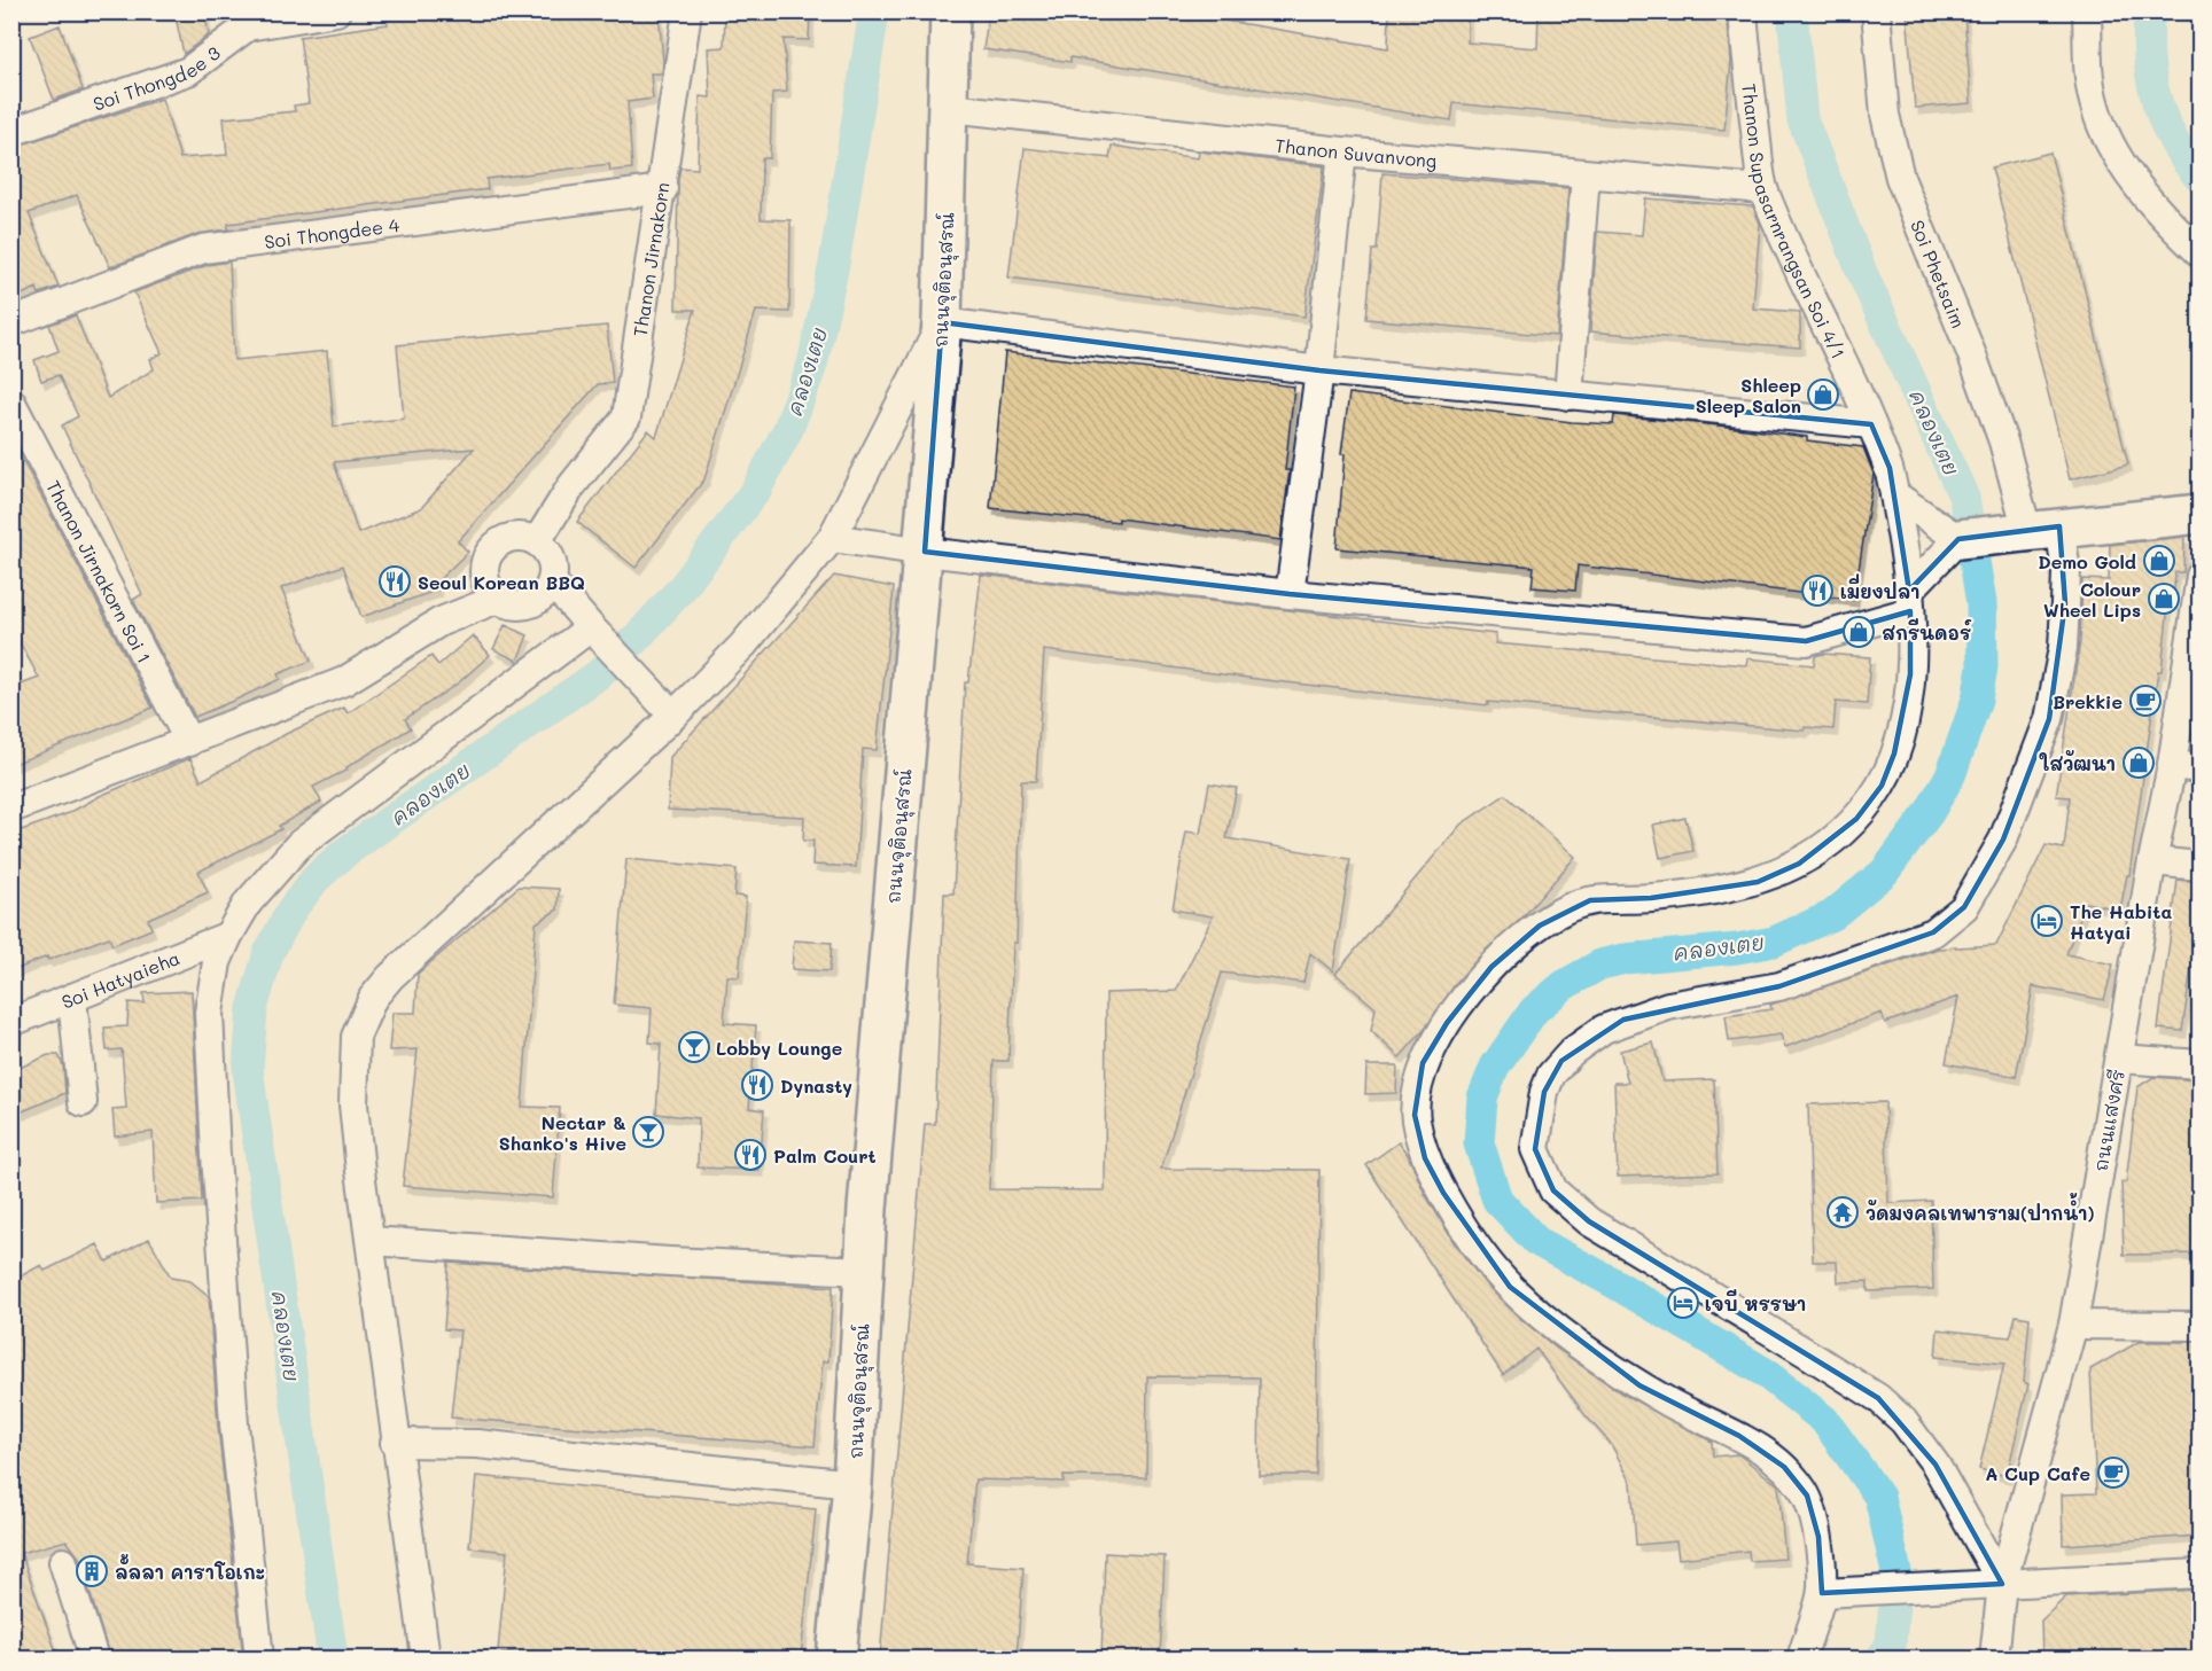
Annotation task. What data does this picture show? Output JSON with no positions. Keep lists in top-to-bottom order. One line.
{"streets":{"street":["Soi Thongdee 3","Thanon Suvanvong","Thanon Supasarnrangsan Soi 4/1","Soi Thongdee 4","Thanon Jirnakorn","Soi Phetsaim","ถนนจุติอนุสรณ์","Thanon Jirnakorn Soi 1","Soi Hatyaieha","ถนนเเสงศรี"]},"crossings":[["Thanon Suvanvong","Thanon Supasarnrangsan Soi 4/1"],["Thanon Suvanvong","ถนนจุติอนุสรณ์"],["Soi Thongdee 4","Thanon Jirnakorn"],["Soi Phetsaim","ถนนเเสงศรี"]],"water":["คลองเตย"],"places":{"shop":["Shleep Sleep Salon","Demo Gold","Colour Wheel Lips","สกรีนดอร์","ใสวัฒนา"],"restaurant":["Seoul Korean BBQ","เมี่ยงปลา","Dynasty","Palm Court"],"cafe":["Brekkie","A Cup Cafe"],"hotel":["The Habita Hatyai","เจบี หรรษา"],"bar":["Lobby Lounge","Nectar & Shanko's Hive"],"temple":["วัดมงคลเทพาราม(ปากน้ำ)"],"building":["ลั้ลลา คาราโอเกะ"]}}
